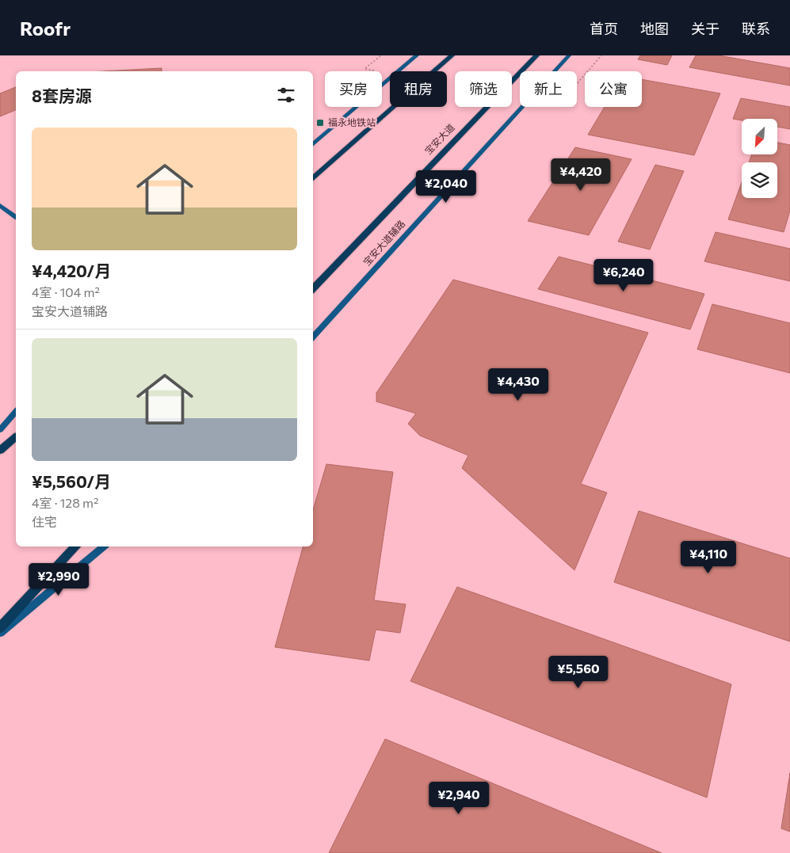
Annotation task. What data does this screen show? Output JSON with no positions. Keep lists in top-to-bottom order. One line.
{"streets":{"main road":["宝安大道","宝安大道辅路"]},"places":{"transit":["福永地铁站"]},"north":"bottom left","page":{"header":"Roofr","nav":["首页","地图","关于","联系"],"chip":["买房","租房","筛选","新上","公寓"],"heading":"8套房源","list":[{"name":"¥4,420/月","note":"4室 · 104 m² · 宝安大道辅路"},{"name":"¥5,560/月","note":"4室 · 128 m² · 住宅"}],"price":["¥4,420","¥2,040","¥6,240","¥4,430","¥4,110","¥2,990","¥5,560","¥2,940"]}}
